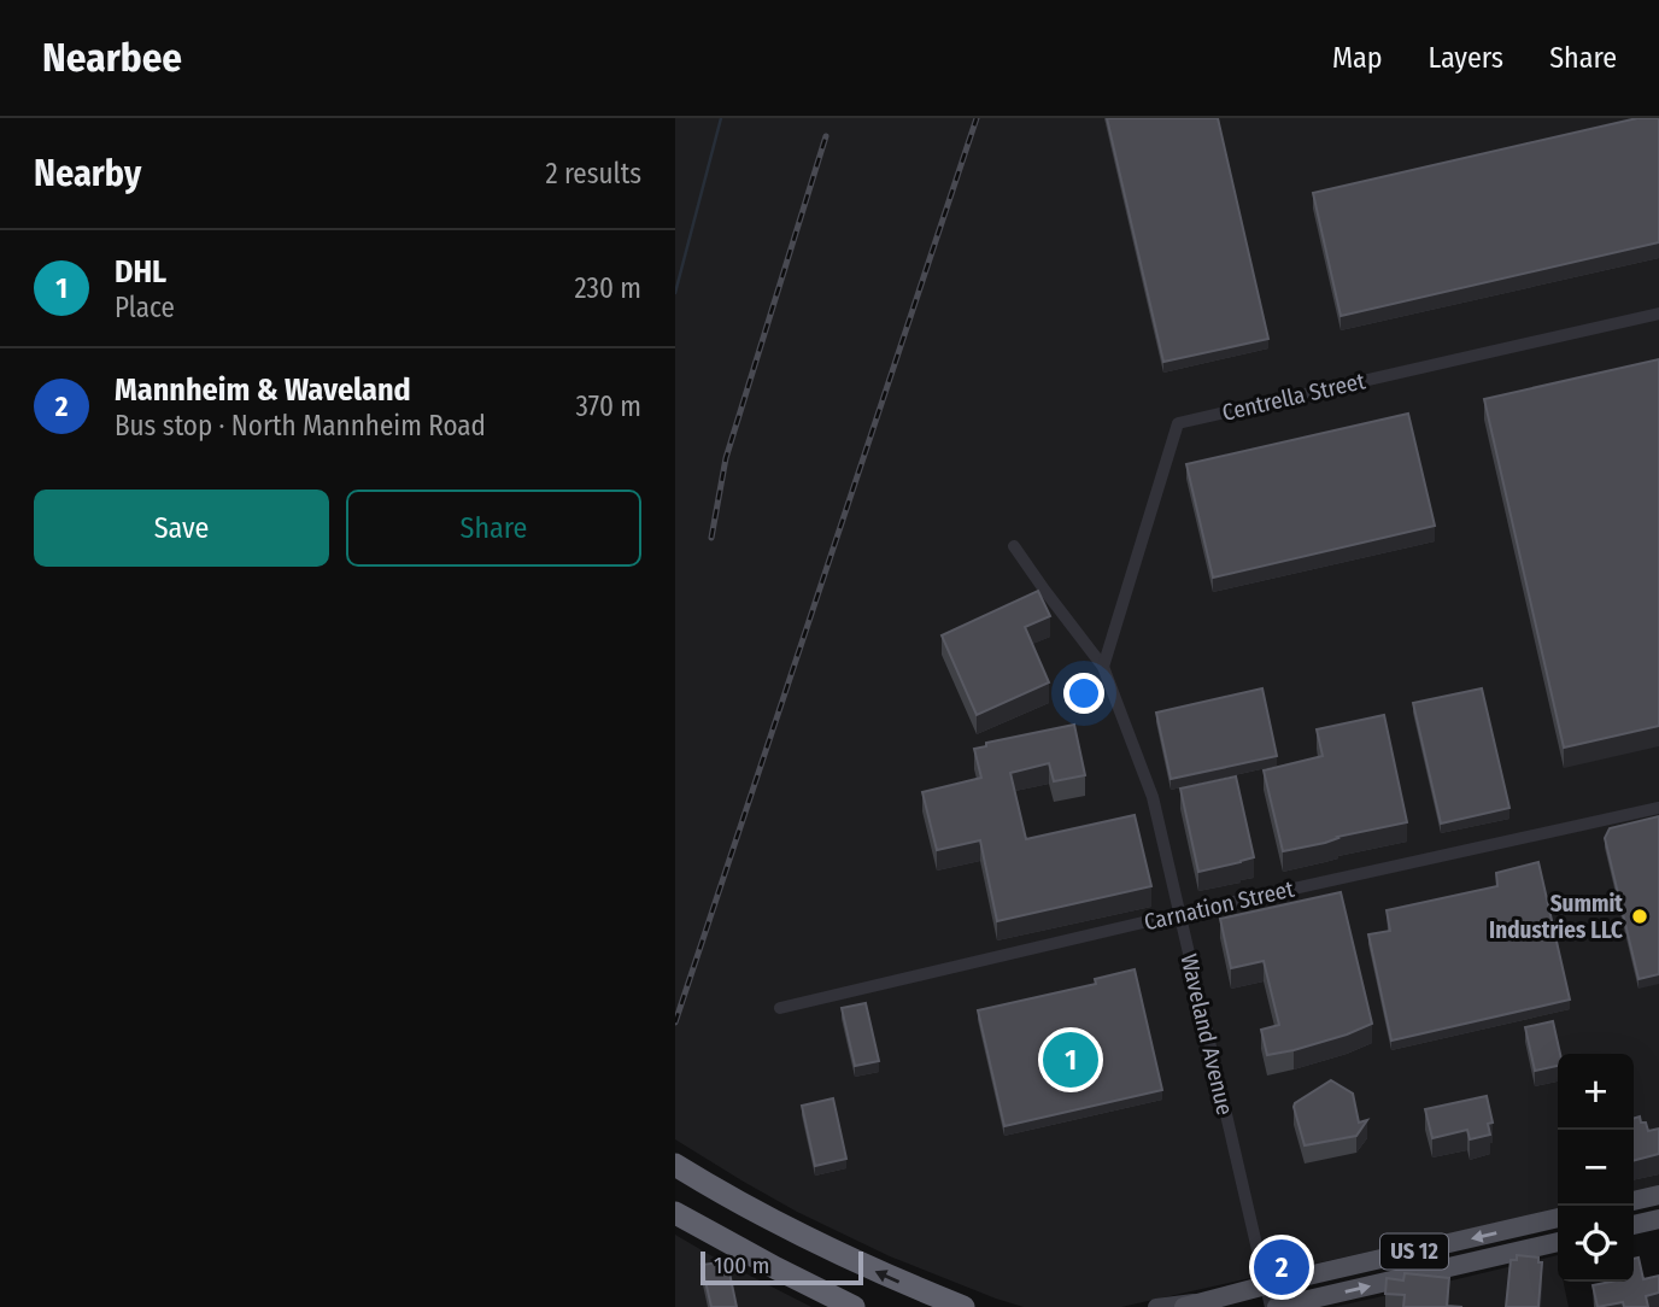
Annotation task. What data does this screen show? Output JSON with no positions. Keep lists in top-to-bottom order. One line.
{"streets":{"main road":["US 12"],"street":["Centrella Street","Carnation Street","Waveland Avenue"]},"crossings":[["Centrella Street","Waveland Avenue"],["Carnation Street","Waveland Avenue"],["Waveland Avenue","US 12"]],"places":["Summit Industries LLC"],"scale_bar":"100 m","page":{"header":"Nearbee","nav":["Map","Layers","Share"],"heading":["Nearby","2 results"],"list":[{"mark":"1","name":"DHL","note":"Place","value":"230 m"},{"mark":"2","name":"Mannheim & Waveland","note":"Bus stop · North Mannheim Road","value":"370 m"}],"buttons":["Save","Share"],"pins":["1","2"],"map_buttons":["+","−"],"scale":"100 m"}}
